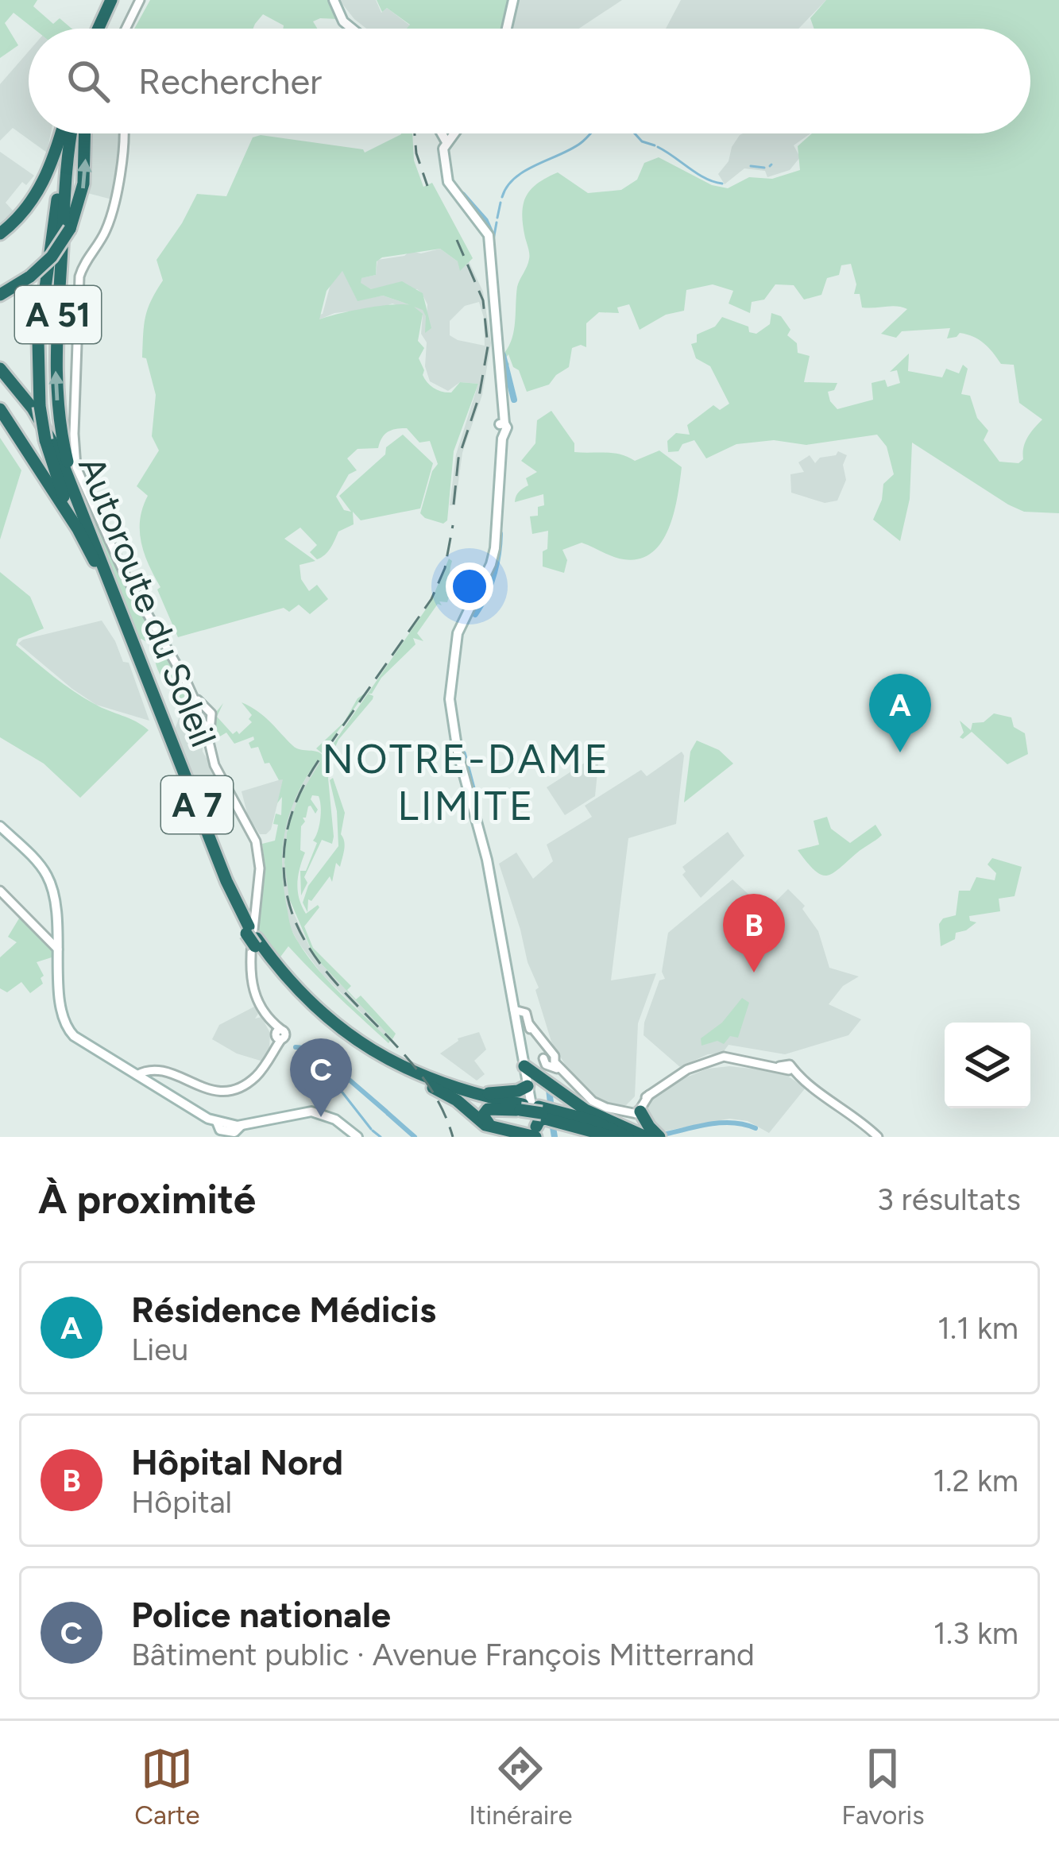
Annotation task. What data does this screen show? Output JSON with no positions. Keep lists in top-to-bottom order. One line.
{"streets":{"highway":["A 51","Autoroute du Soleil","A 7"]},"crossings":[["A 51","Autoroute du Soleil"]],"districts":["NOTRE-DAME LIMITE"],"page":{"search":"Rechercher","pins":["A","B","C"],"heading":["À proximité","3 résultats"],"list":[{"mark":"A","name":"Résidence Médicis","note":"Lieu","value":"1.1 km"},{"mark":"B","name":"Hôpital Nord","note":"Hôpital","value":"1.2 km"},{"mark":"C","name":"Police nationale","note":"Bâtiment public · Avenue François Mitterrand","value":"1.3 km"}],"nav":["Carte","Itinéraire","Favoris"]}}
